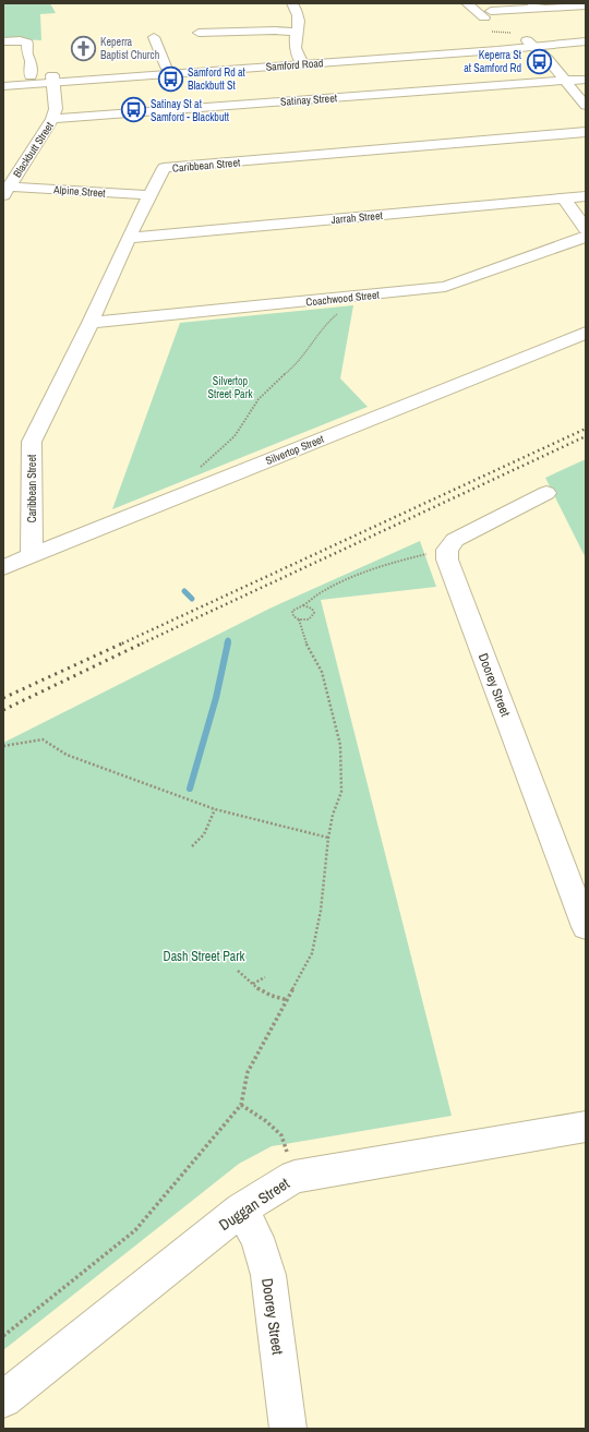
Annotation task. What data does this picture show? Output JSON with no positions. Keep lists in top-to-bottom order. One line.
{"streets":{"street":["Samford Road","Satinay Street","Blackbutt Street","Caribbean Street","Alpine Street","Jarrah Street","Coachwood Street","Silvertop Street","Doorey Street","Duggan Street"]},"crossings":[["Samford Road","Blackbutt Street"],["Satinay Street","Blackbutt Street"],["Blackbutt Street","Alpine Street"],["Caribbean Street","Alpine Street"],["Caribbean Street","Jarrah Street"],["Caribbean Street","Coachwood Street"],["Caribbean Street","Silvertop Street"],["Doorey Street","Duggan Street"]],"parks":["Silvertop Street Park","Dash Street Park"],"places":{"church":["Keperra Baptist Church"],"bus stop":["Keperra St at Samford Rd","Samford Rd at Blackbutt St","Satinay St at Samford - Blackbutt"]}}
